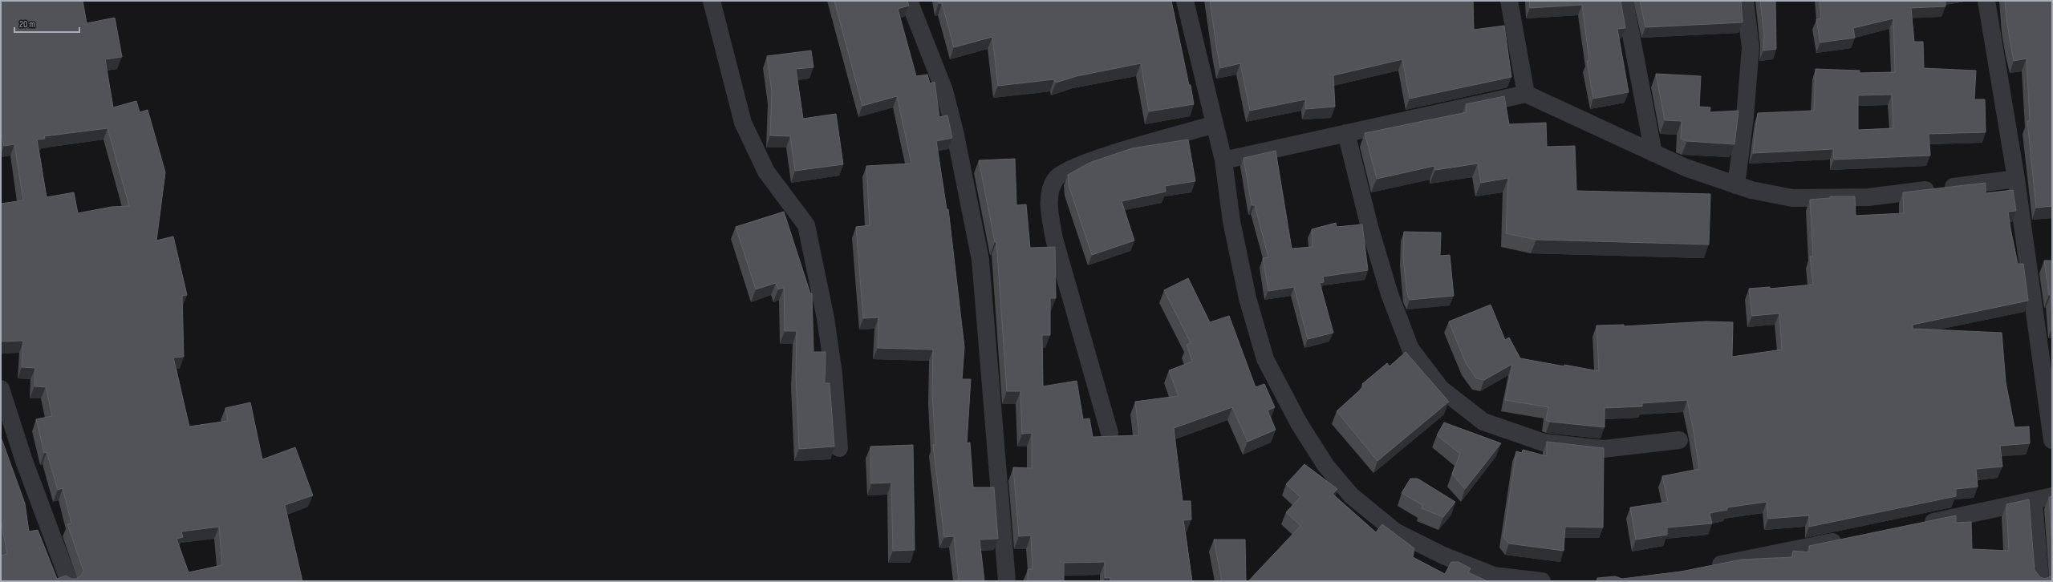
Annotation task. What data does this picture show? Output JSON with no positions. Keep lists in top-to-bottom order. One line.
{"scale_bar":"20 m"}
